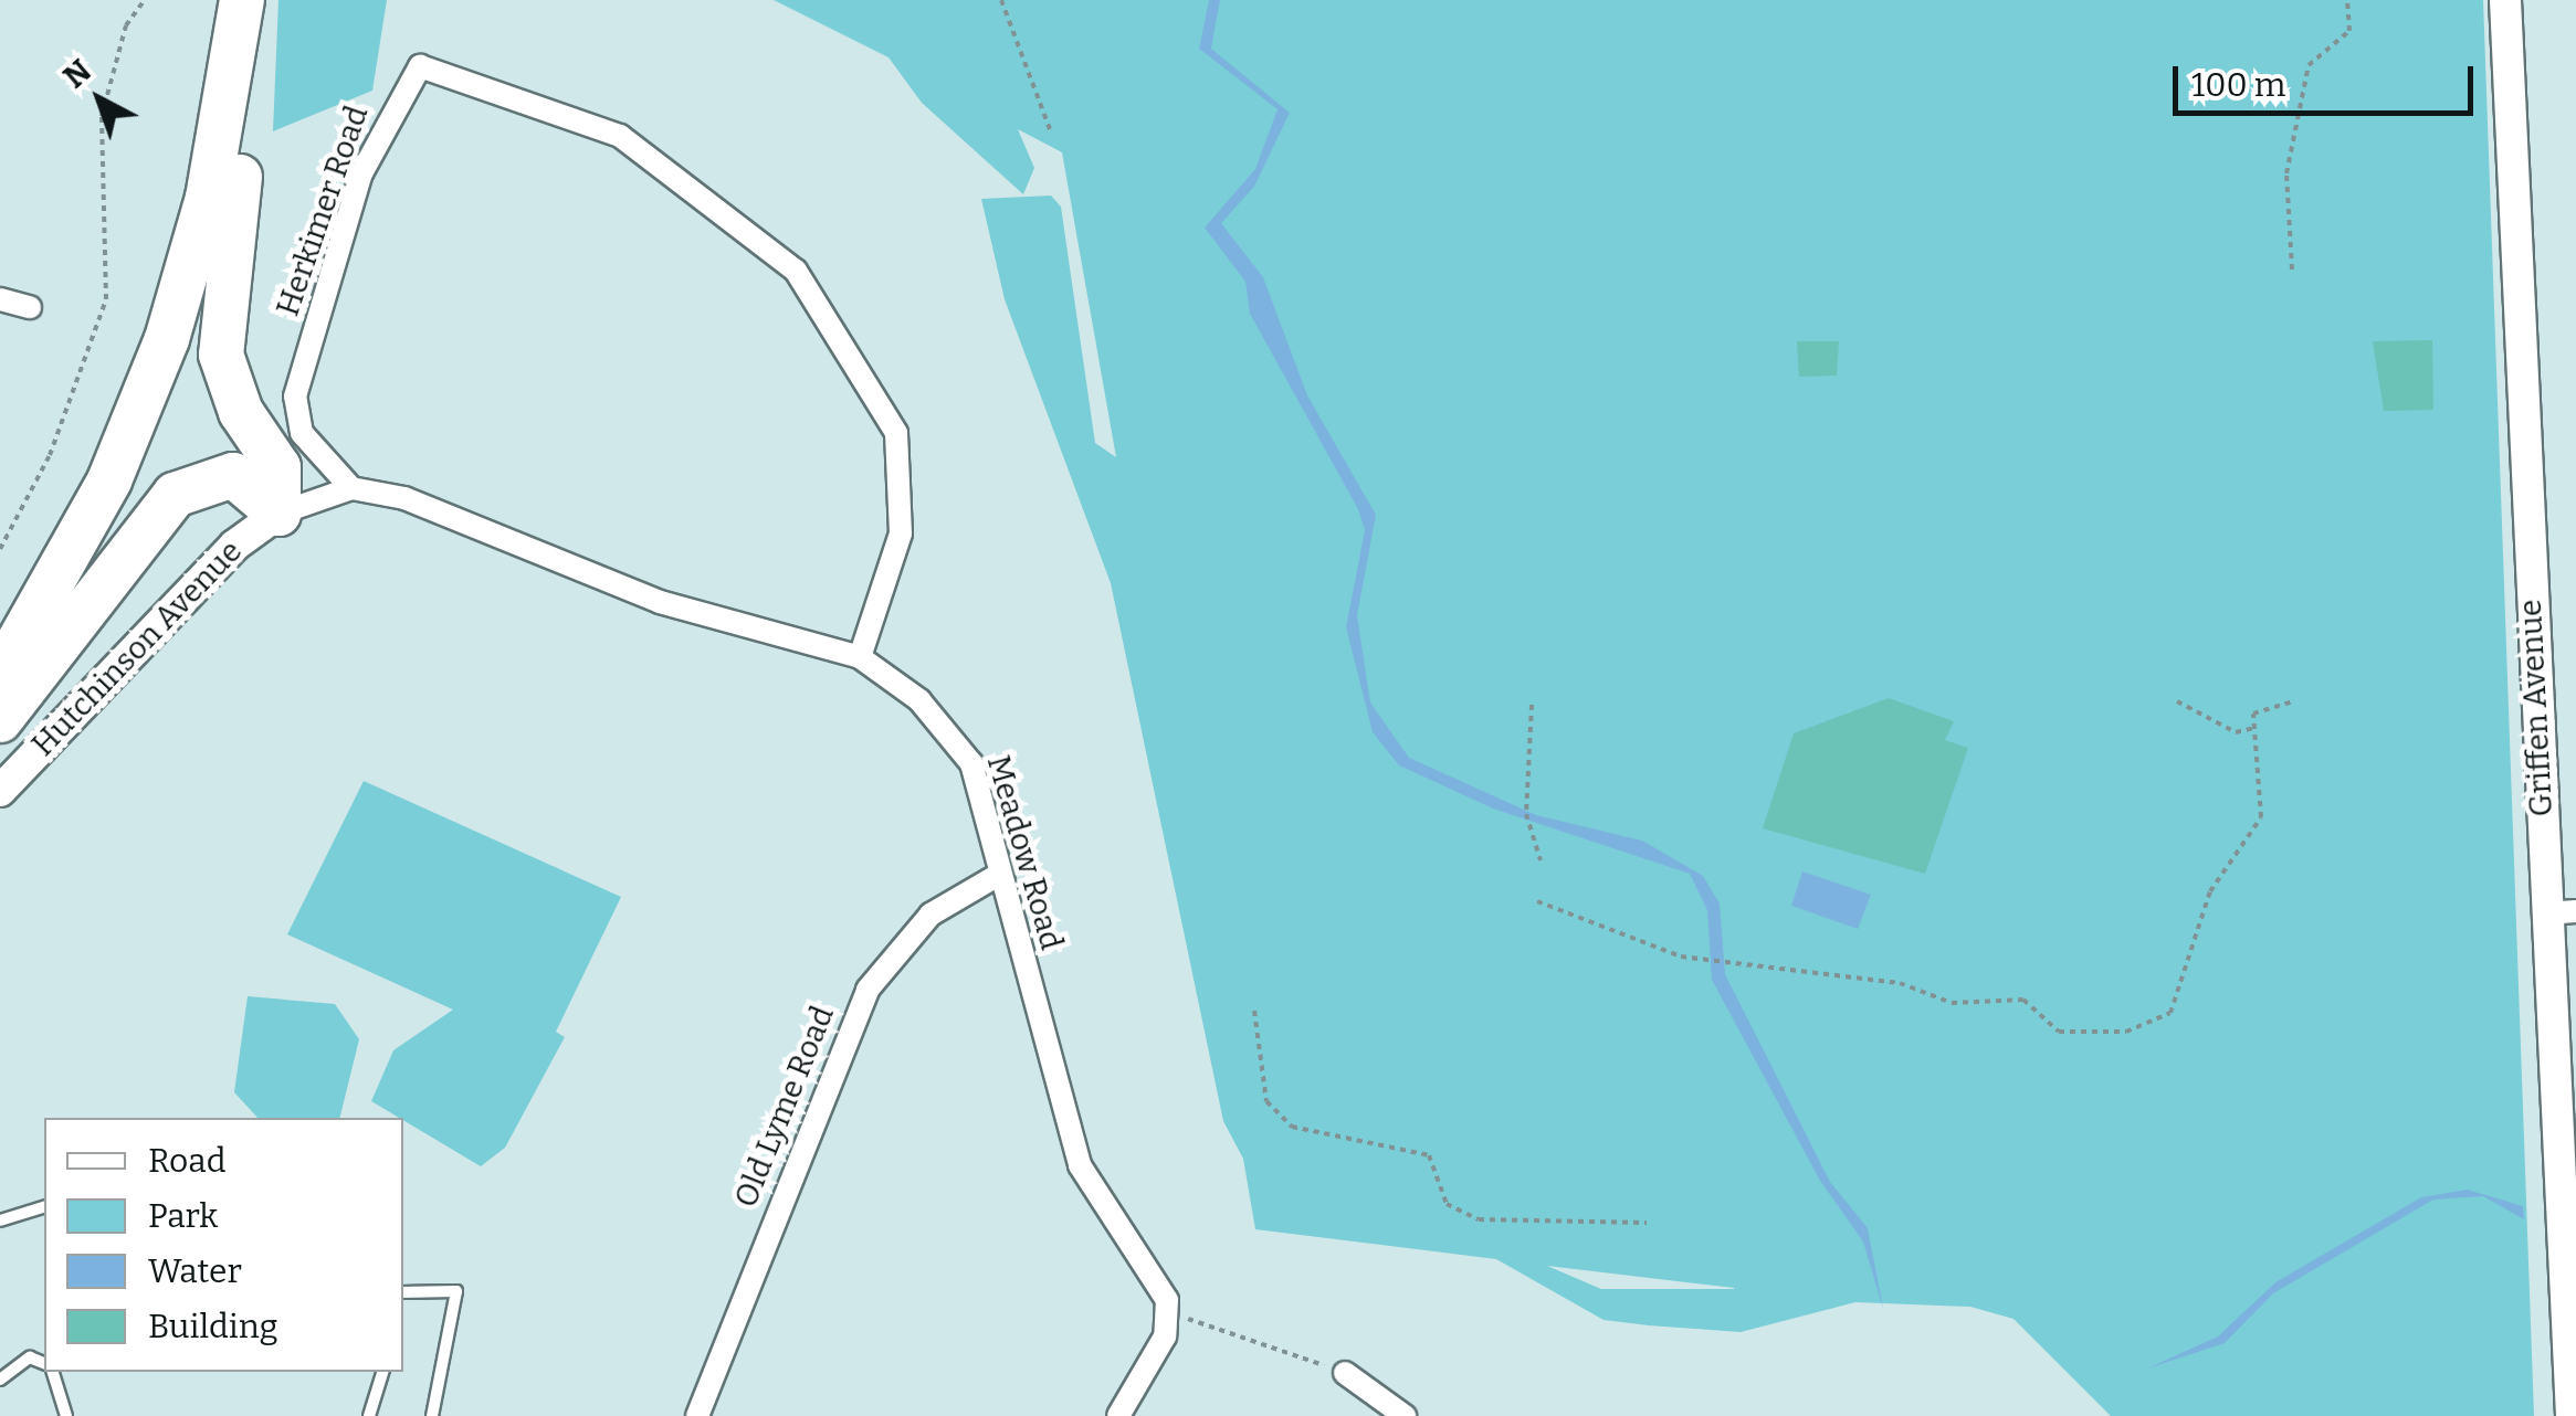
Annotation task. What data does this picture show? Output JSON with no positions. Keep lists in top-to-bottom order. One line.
{"streets":{"street":["Herkimer Road","Hutchinson Avenue","Griffen Avenue","Meadow Road","Old Lyme Road"]},"crossings":[["Herkimer Road","Meadow Road"],["Meadow Road","Old Lyme Road"]],"legend":["Road","Park","Water","Building"],"scale_bar":"100 m","north":"top left"}
